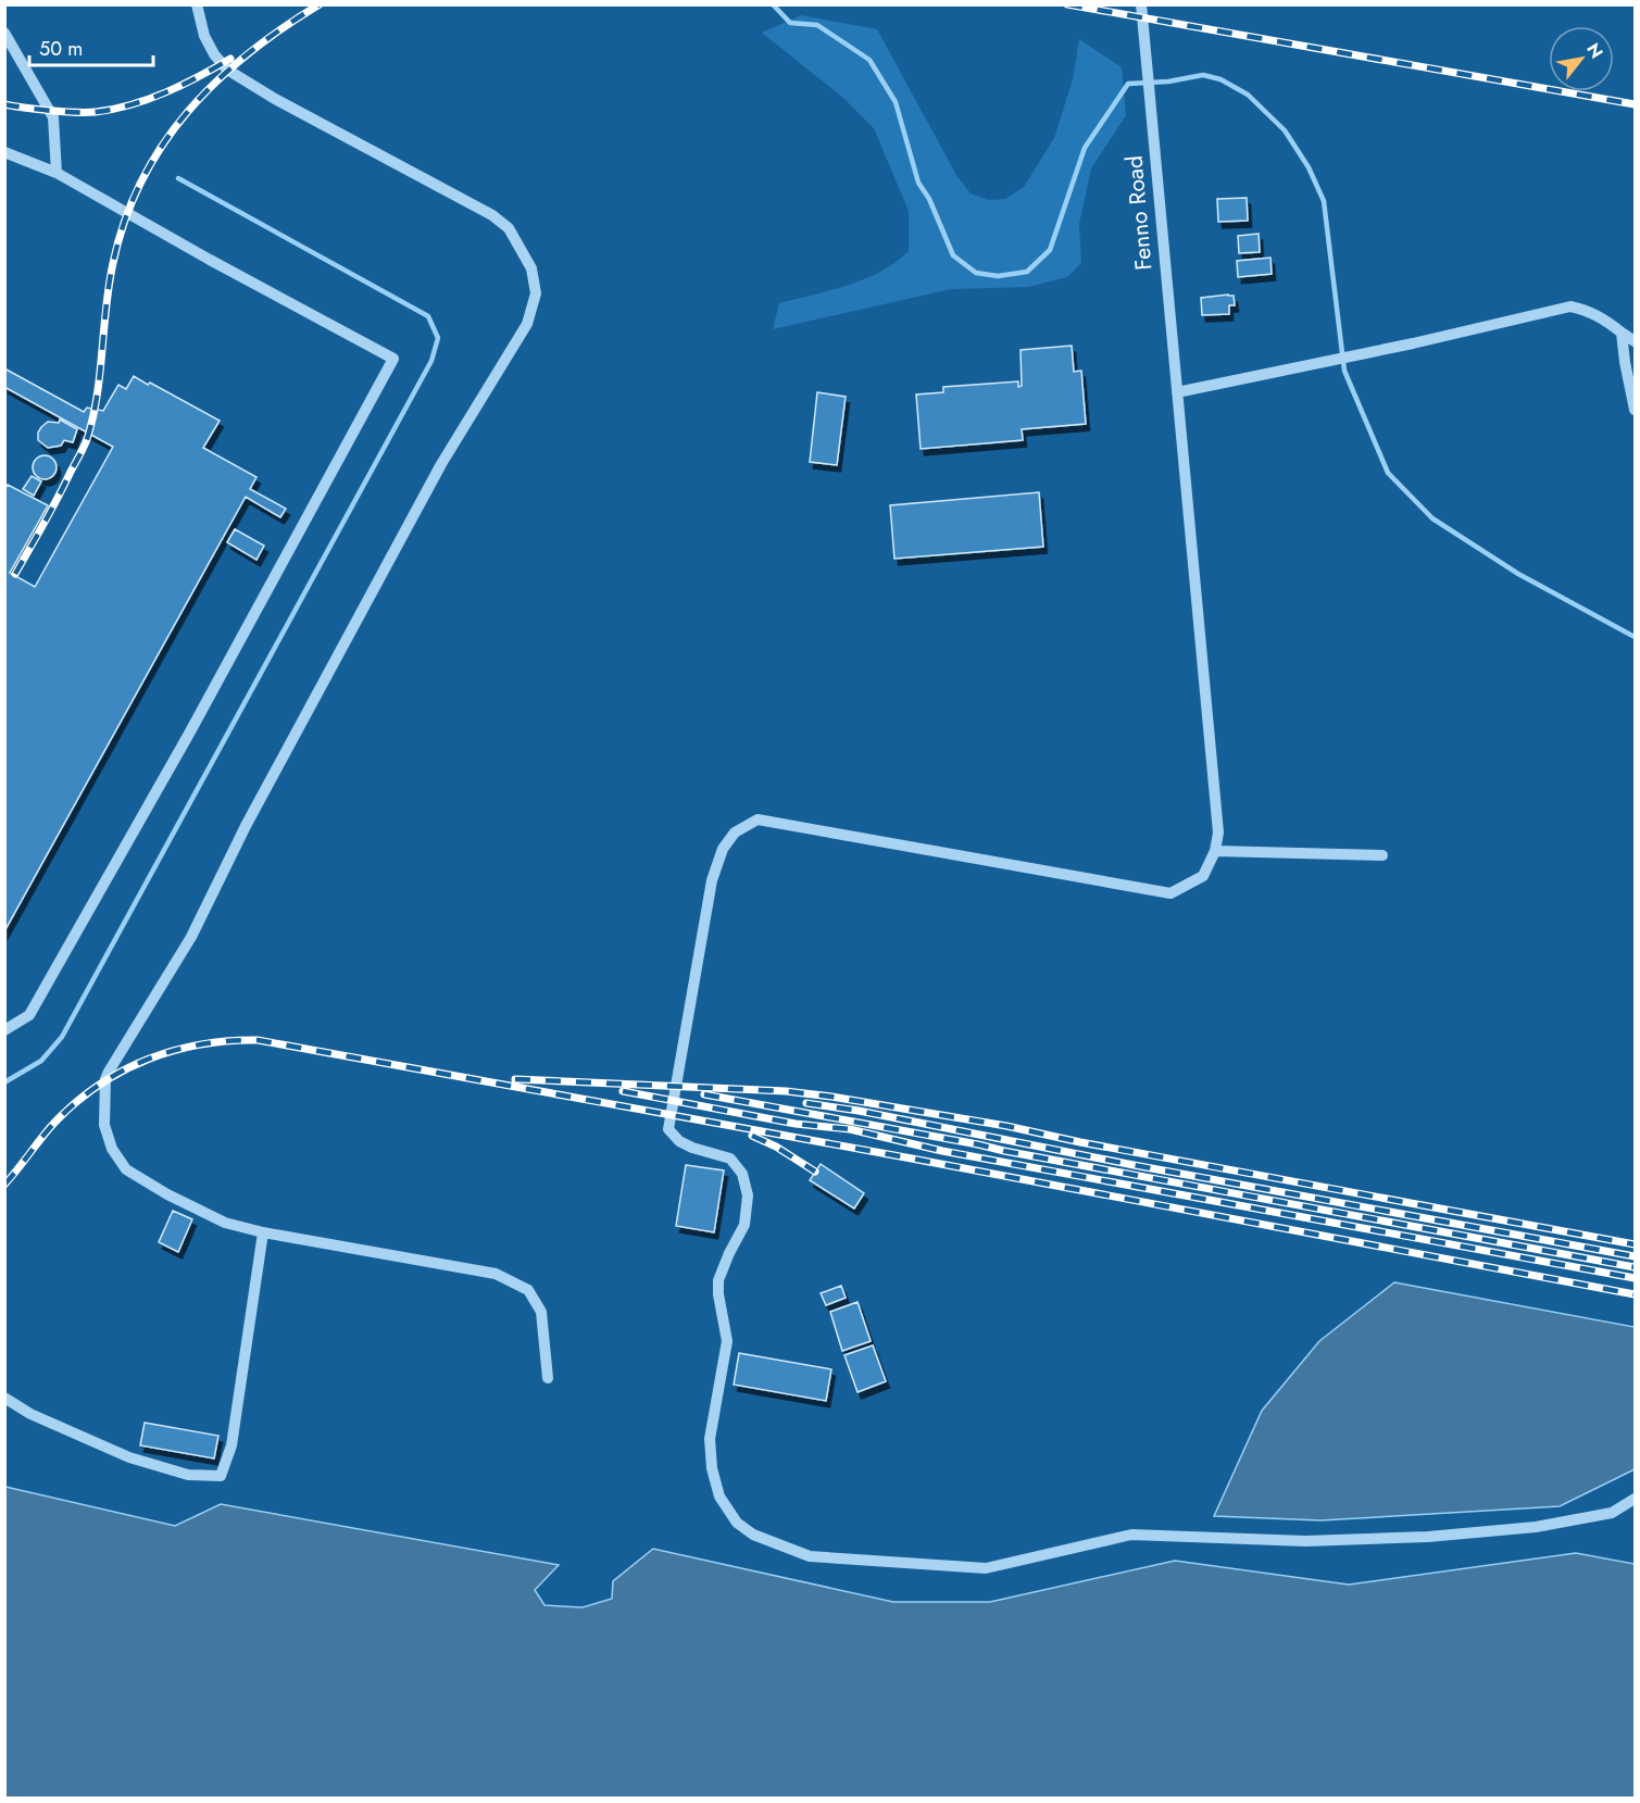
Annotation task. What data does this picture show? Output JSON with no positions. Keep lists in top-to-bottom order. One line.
{"streets":{"street":["Fenno Road"]},"scale_bar":"50 m","north":"top right"}
